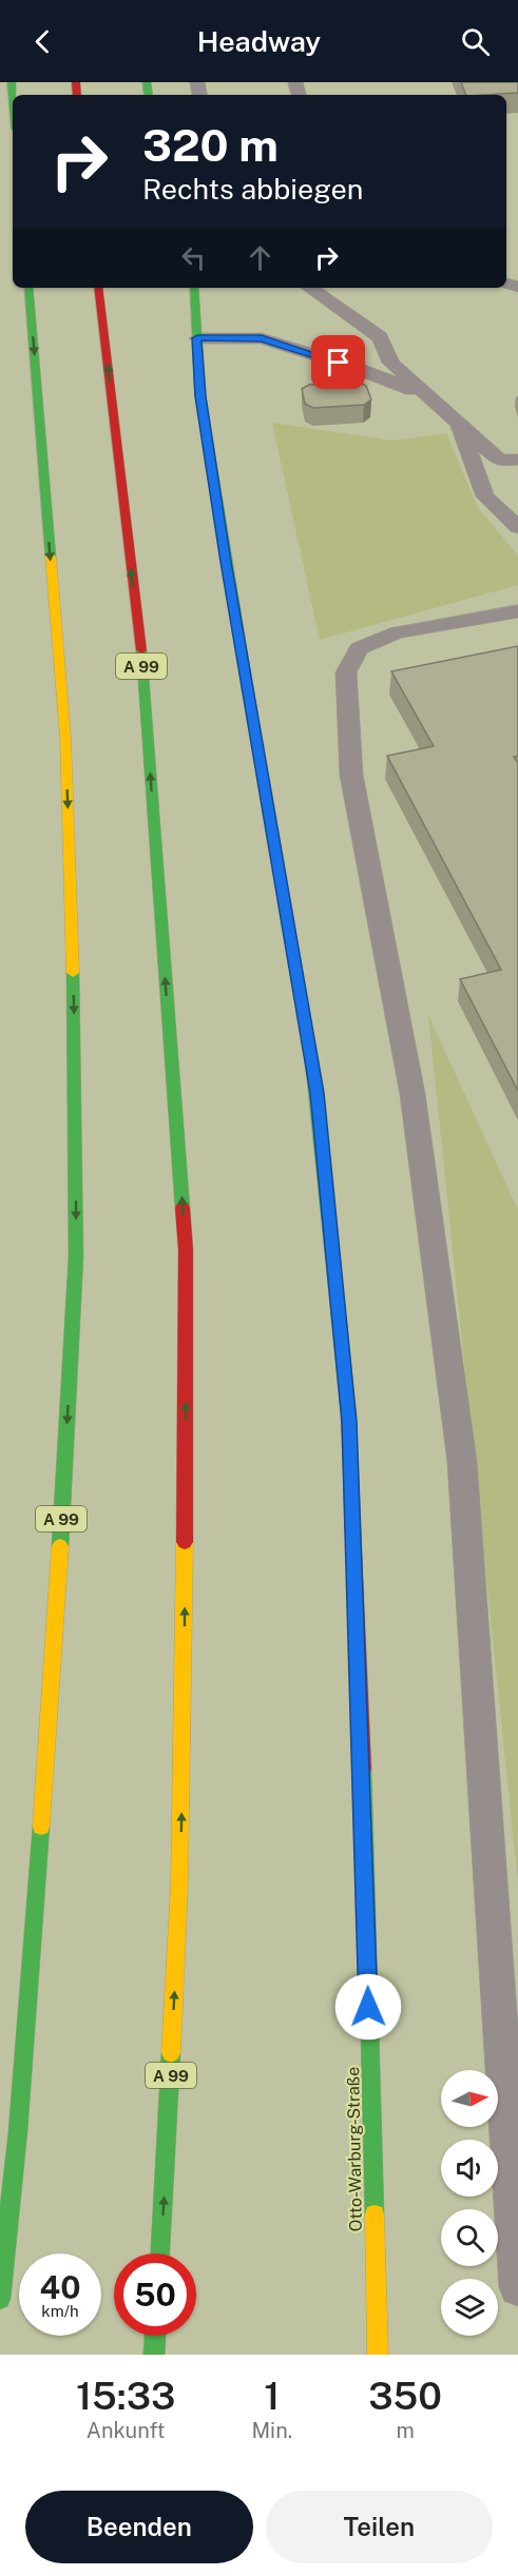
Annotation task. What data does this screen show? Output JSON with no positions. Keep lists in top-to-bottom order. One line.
{"streets":{"main road":["A 99","Otto-Warburg-Straße"]},"north":"right","page":{"header":"Headway","turn":["320 m","Rechts abbiegen"],"speed":"40 km/h","limit":"50","eta":["15:33","Ankunft","1","Min.","350","m"],"buttons":["Beenden","Teilen"]}}
